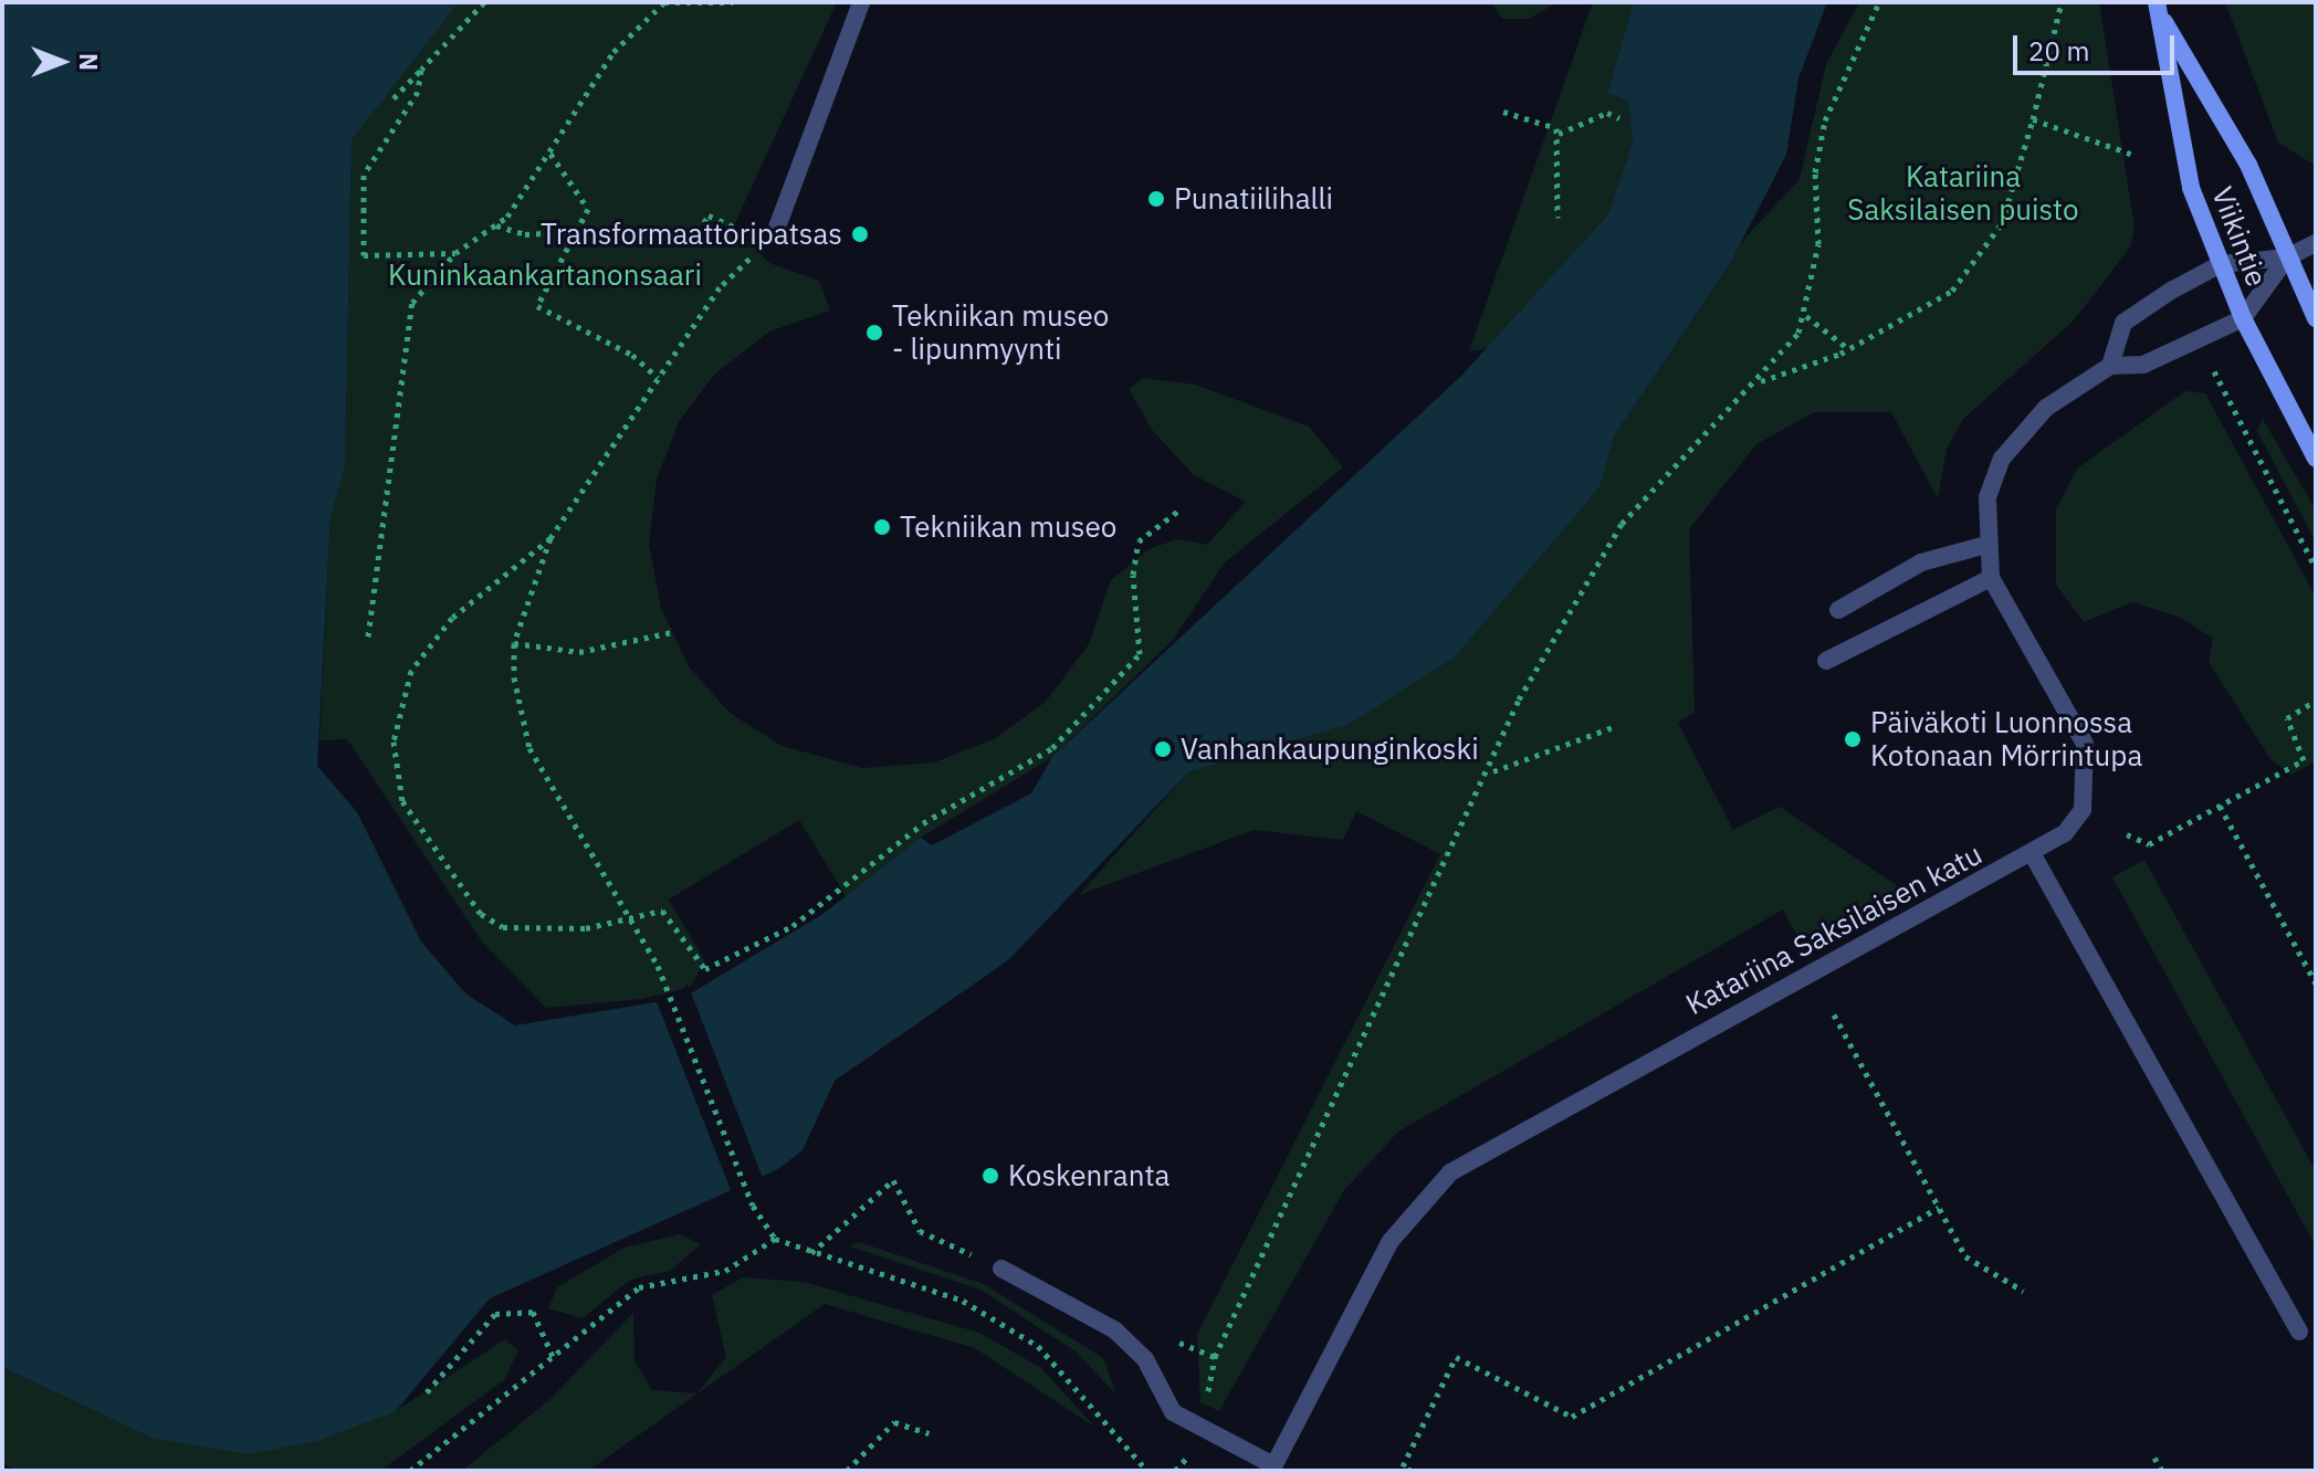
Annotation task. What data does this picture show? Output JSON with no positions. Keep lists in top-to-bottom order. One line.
{"streets":{"main road":["Viikintie"],"street":["Katariina Saksilaisen katu"]},"crossings":[["Viikintie","Katariina Saksilaisen katu"]],"parks":["Katariina Saksilaisen puisto","Kuninkaankartanonsaari"],"places":["Punatiilihalli","Transformaattoripatsas","Tekniikan museo - lipunmyynti","Tekniikan museo","Päiväkoti Luonnossa Kotonaan Mörrintupa","Vanhankaupunginkoski","Koskenranta"],"scale_bar":"20 m","north":"right"}
